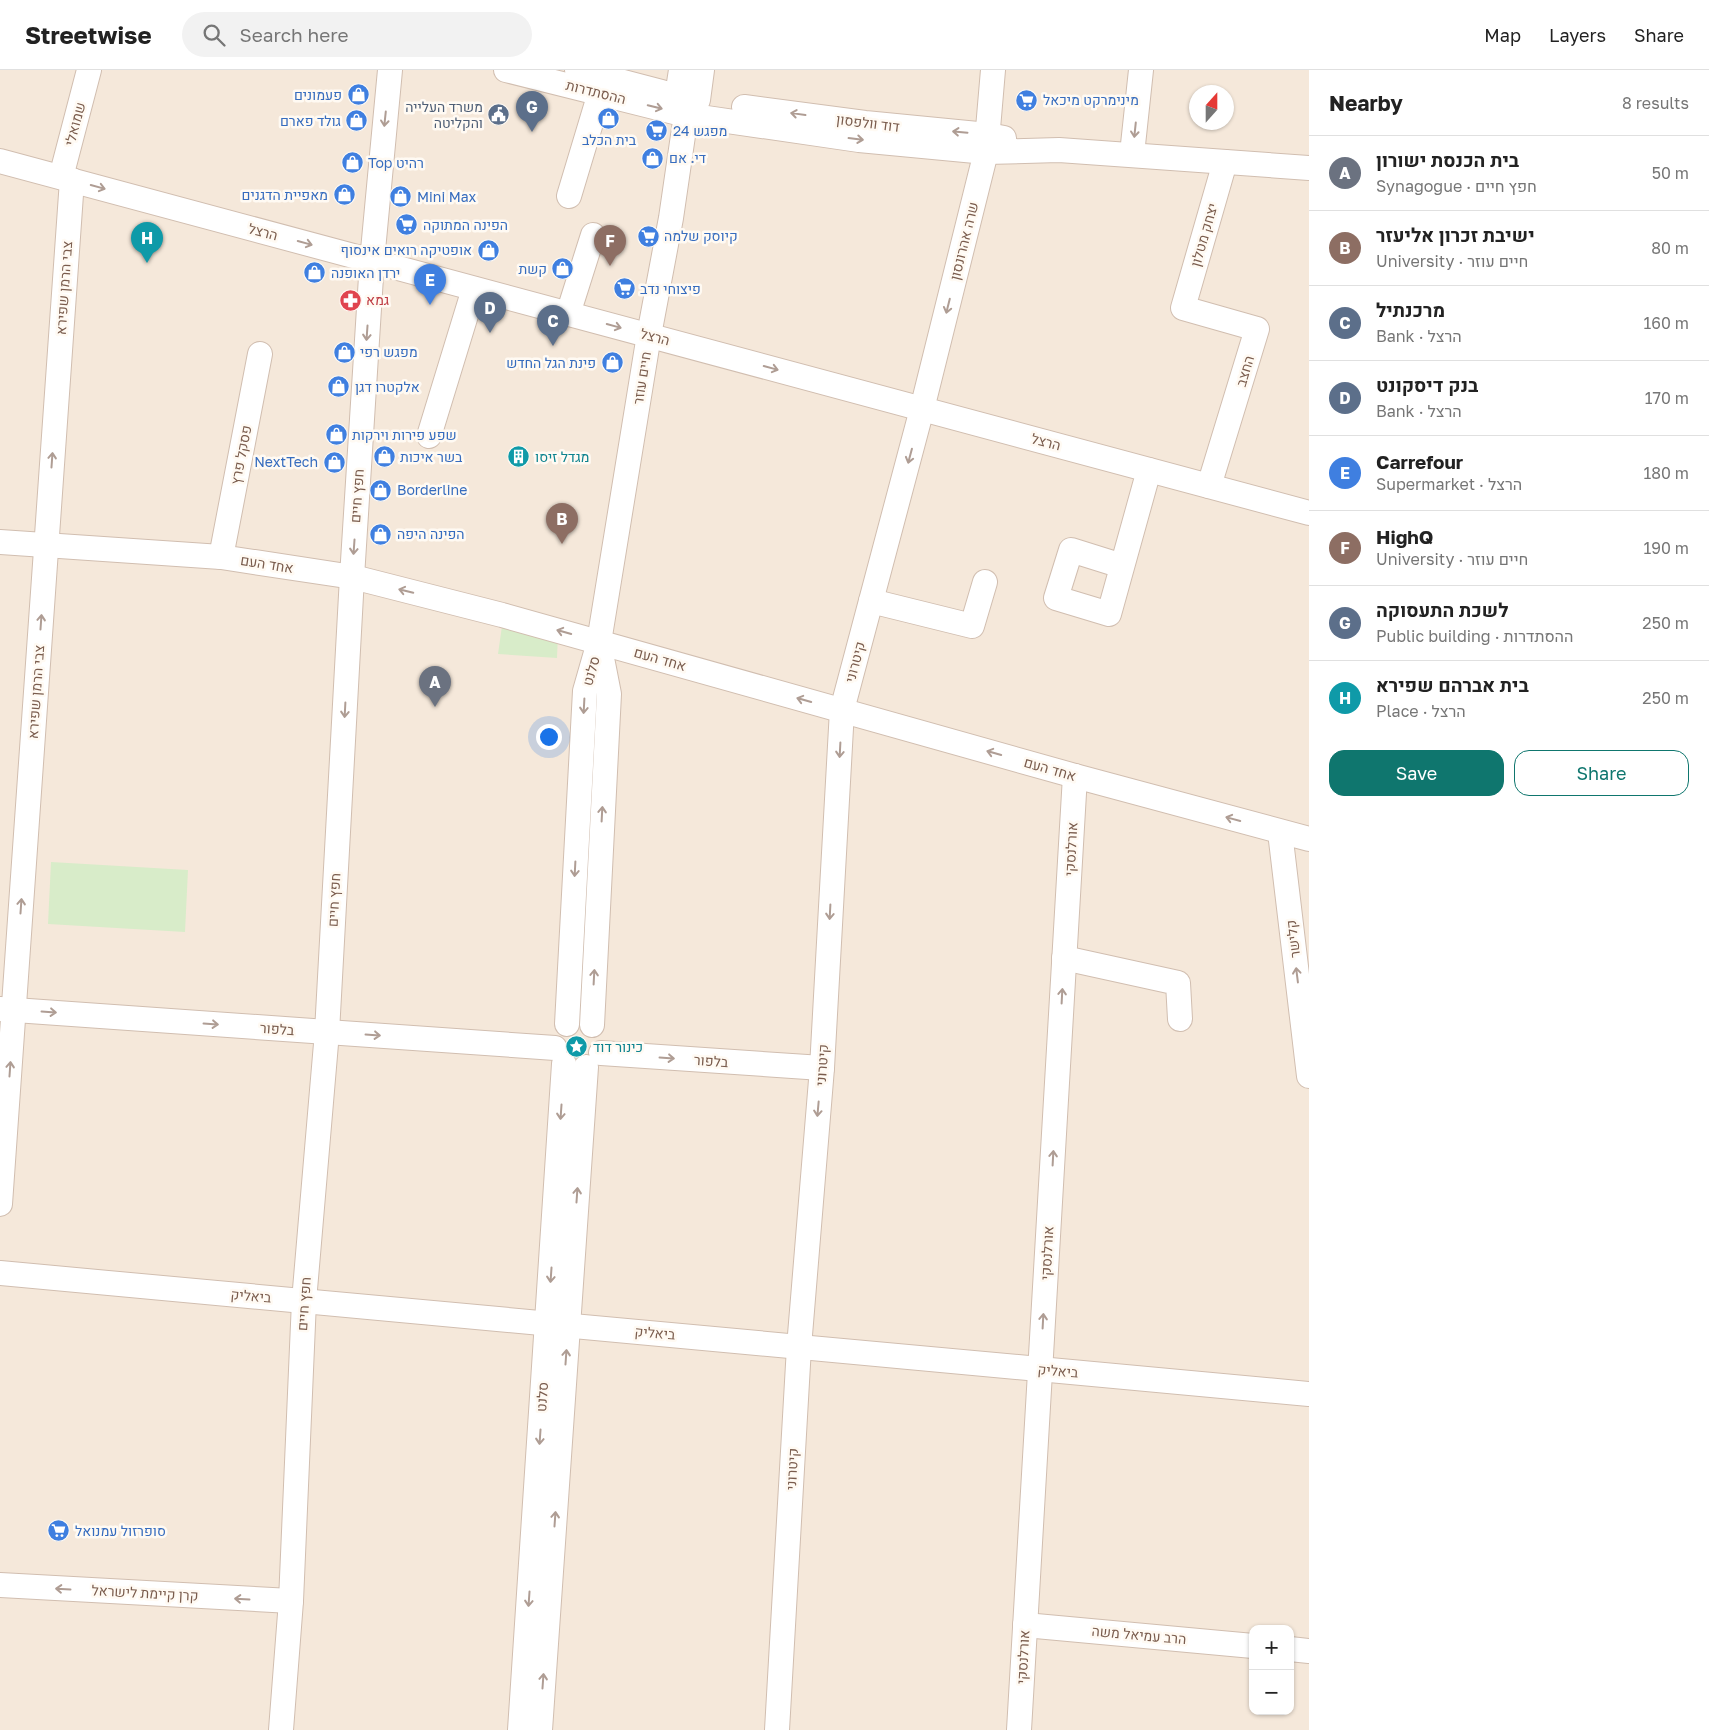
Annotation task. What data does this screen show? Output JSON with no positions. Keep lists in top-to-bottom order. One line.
{"streets":{"street":["ההסתדרות","דוד וולפסון","שמואלי","הרצל","יצחק מטלון","שרה אהרונסון","צבי הרמן שפירא","החצב","חיים עוזר","פסקל פרץ","חפץ חיים","אחד העם","קיטרוני","סלנט","אורלנסקי","קלישר","בלפור","ביאליק","קרן קיימת לישראל","הרב עמיאל משה"]},"crossings":[["ההסתדרות","דוד וולפסון"],["ההסתדרות","חיים עוזר"],["דוד וולפסון","יצחק מטלון"],["דוד וולפסון","שרה אהרונסון"],["דוד וולפסון","חיים עוזר"],["שמואלי","הרצל"],["שמואלי","צבי הרמן שפירא"],["הרצל","שרה אהרונסון"],["הרצל","צבי הרמן שפירא"],["הרצל","החצב"],["הרצל","חיים עוזר"],["הרצל","חפץ חיים"],["הרצל","קיטרוני"],["יצחק מטלון","החצב"],["שרה אהרונסון","קיטרוני"],["צבי הרמן שפירא","אחד העם"],["צבי הרמן שפירא","בלפור"],["חיים עוזר","אחד העם"],["חיים עוזר","סלנט"],["פסקל פרץ","אחד העם"],["חפץ חיים","אחד העם"],["חפץ חיים","בלפור"],["חפץ חיים","ביאליק"],["חפץ חיים","קרן קיימת לישראל"],["אחד העם","קיטרוני"],["אחד העם","סלנט"],["אחד העם","אורלנסקי"],["אחד העם","קלישר"],["קיטרוני","בלפור"],["קיטרוני","ביאליק"],["סלנט","בלפור"],["סלנט","ביאליק"],["אורלנסקי","ביאליק"],["אורלנסקי","הרב עמיאל משה"]],"one_way":["הרצל","שרה אהרונסון","צבי הרמן שפירא","אחד העם","קיטרוני","אורלנסקי","קלישר","בלפור","קרן קיימת לישראל"],"places":{"shop":["פעמונים","בית הכלב","גולד פארם","די. אם","Top רהיט","מאפיית הדגנים","Mini Max","אופטיקה רואים אינסוף","קשת","ירדן האופנה","מפגש רפי","פינת הגל החדש","אלקטרו דגן","שפע פירות וירקות","בשר איכות","NextTech","Borderline","הפינה היפה"],"supermarket":["מינימרקט מיכאל","מפגש 24","הפינה המתוקה","קיוסק שלמה","פיצוחי נדב","סופרזול עמנואל"],"public building":["משרד העלייה והקליטה"],"pharmacy":["גמא"],"building":["מגדל זיסו"],"place":["כינור דוד"]},"north":"top","page":{"header":"Streetwise","search":"Search here","nav":["Map","Layers","Share"],"heading":["Nearby","8 results"],"pins":["G","H","F","E","D","C","B","A"],"list":[{"mark":"A","name":"בית הכנסת ישורון","note":"Synagogue · חפץ חיים","value":"50 m"},{"mark":"B","name":"ישיבת זכרון אליעזר","note":"University · חיים עוזר","value":"80 m"},{"mark":"C","name":"מרכנתיל","note":"Bank · הרצל","value":"160 m"},{"mark":"D","name":"בנק דיסקונט","note":"Bank · הרצל","value":"170 m"},{"mark":"E","name":"Carrefour","note":"Supermarket · הרצל","value":"180 m"},{"mark":"F","name":"HighQ","note":"University · חיים עוזר","value":"190 m"},{"mark":"G","name":"לשכת התעסוקה","note":"Public building · ההסתדרות","value":"250 m"},{"mark":"H","name":"בית אברהם שפירא","note":"Place · הרצל","value":"250 m"}],"buttons":["Save","Share"],"map_buttons":["+","−"]}}
